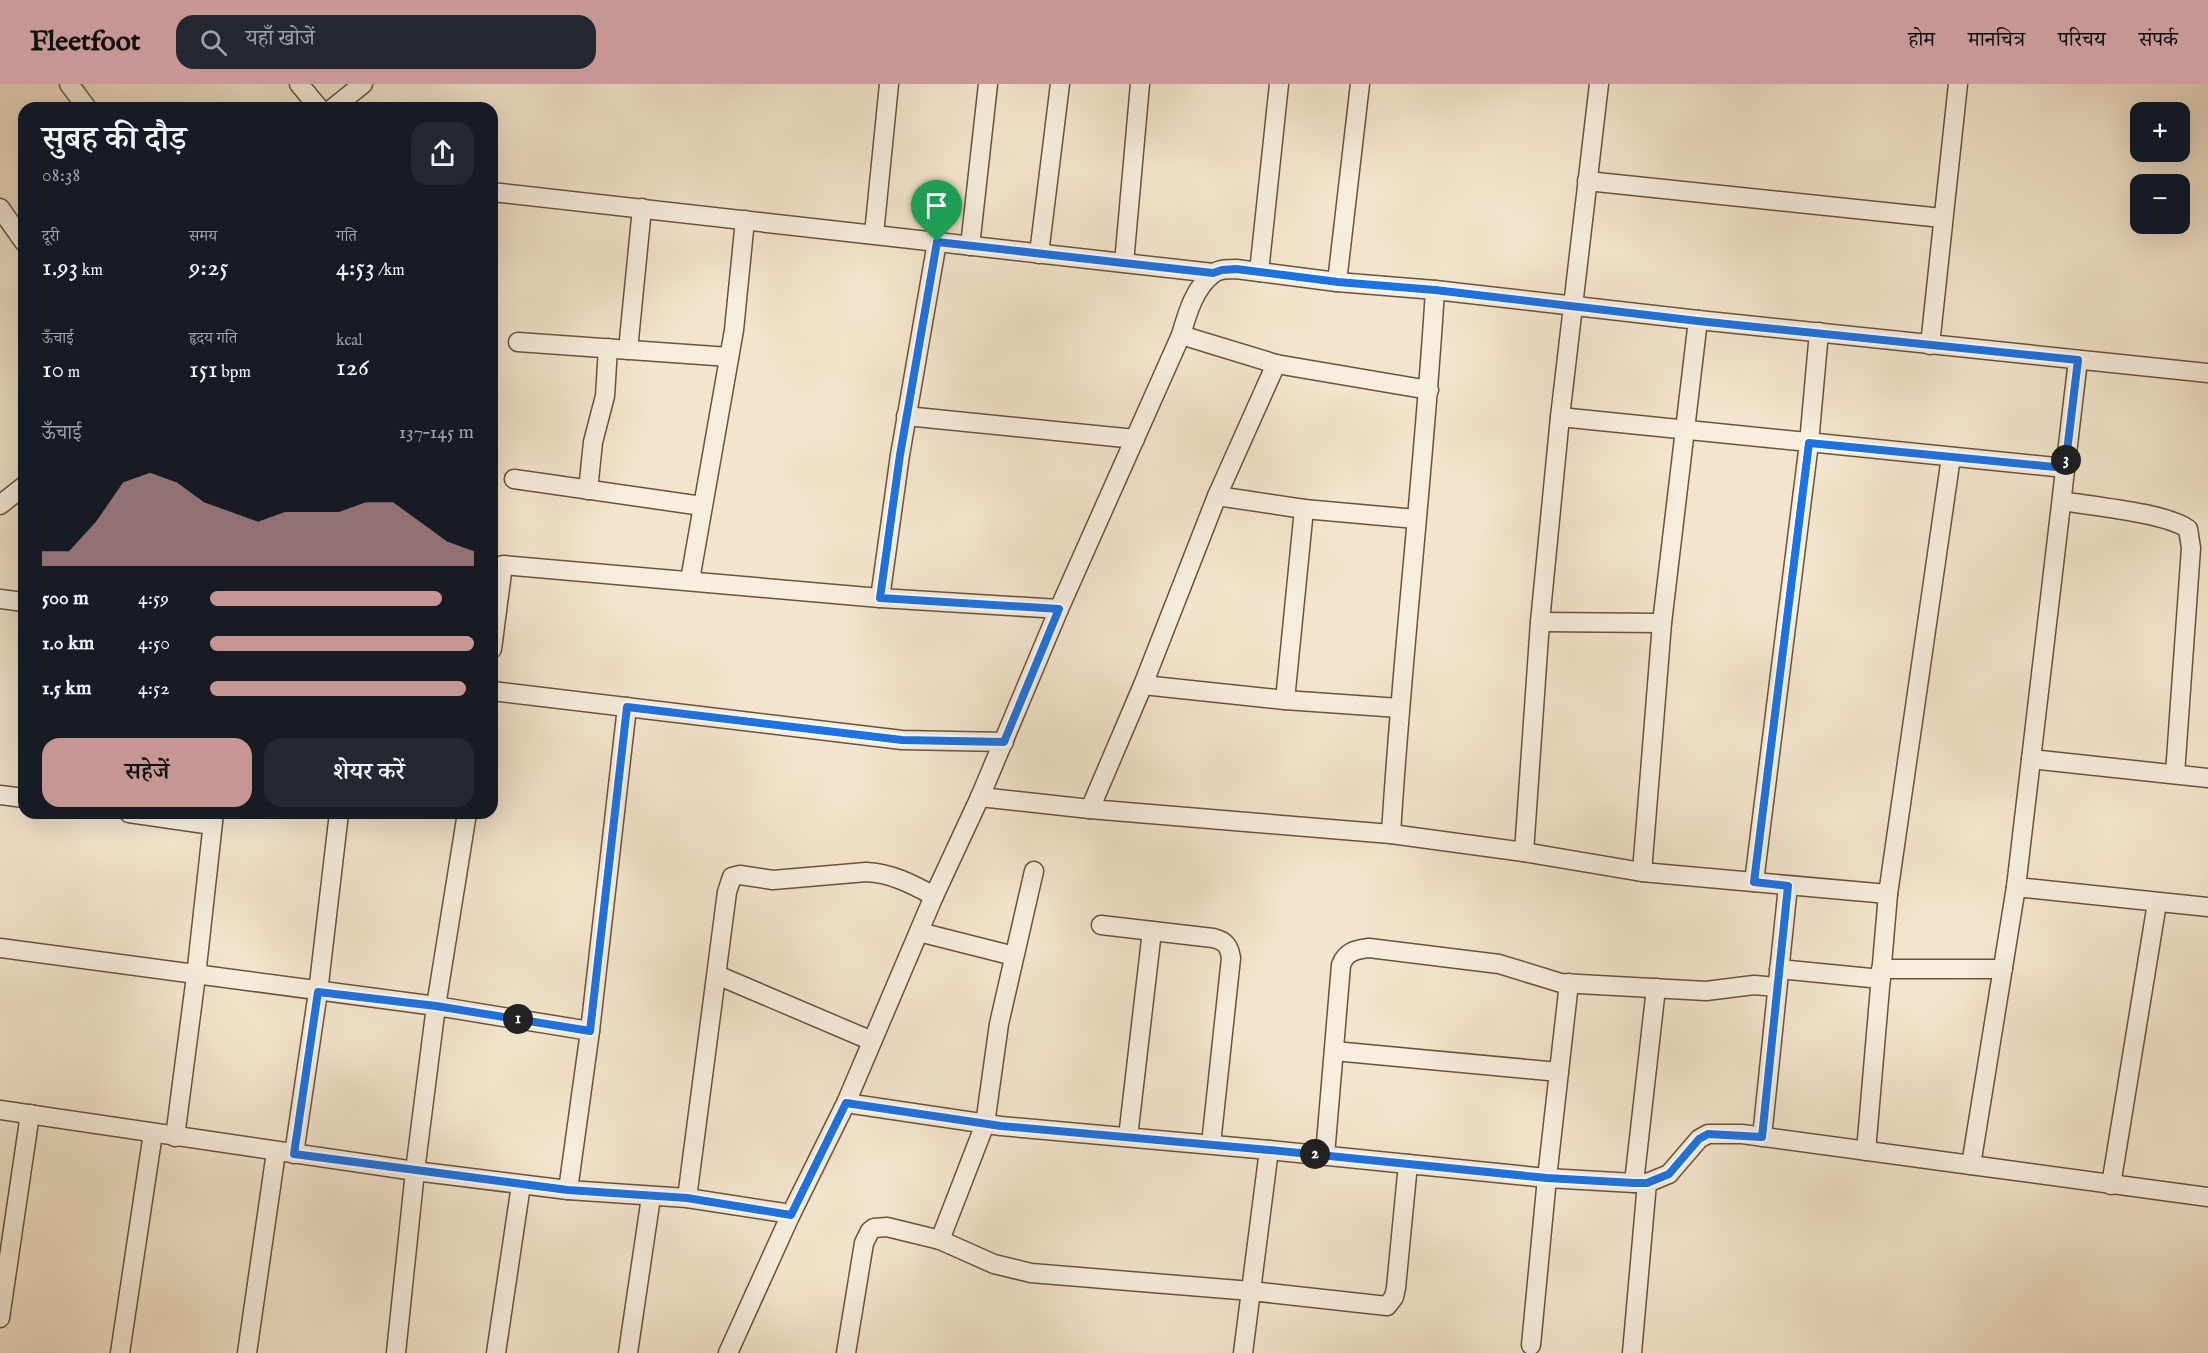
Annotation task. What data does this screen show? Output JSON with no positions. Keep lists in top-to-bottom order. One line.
{"page":{"header":"Fleetfoot","search":"यहाँ खोजें","nav":["होम","मानचित्र","परिचय","संपर्क"],"map_buttons":["+","−"],"heading":["सुबह की दौड़","08:38"],"stats":[["दूरी","1.93 km"],["समय","9:25"],["गति","4:53 /km"],["ऊँचाई","10 m"],["हृदय गति","151 bpm"],["kcal","126"]],"chart":["ऊँचाई","137–145 m"],"pins":["3","1","2"],"list":[{"name":"500 m","note":"4:59"},{"name":"1.0 km","note":"4:50"},{"name":"1.5 km","note":"4:52"}],"buttons":["सहेजें","शेयर करें"]}}
